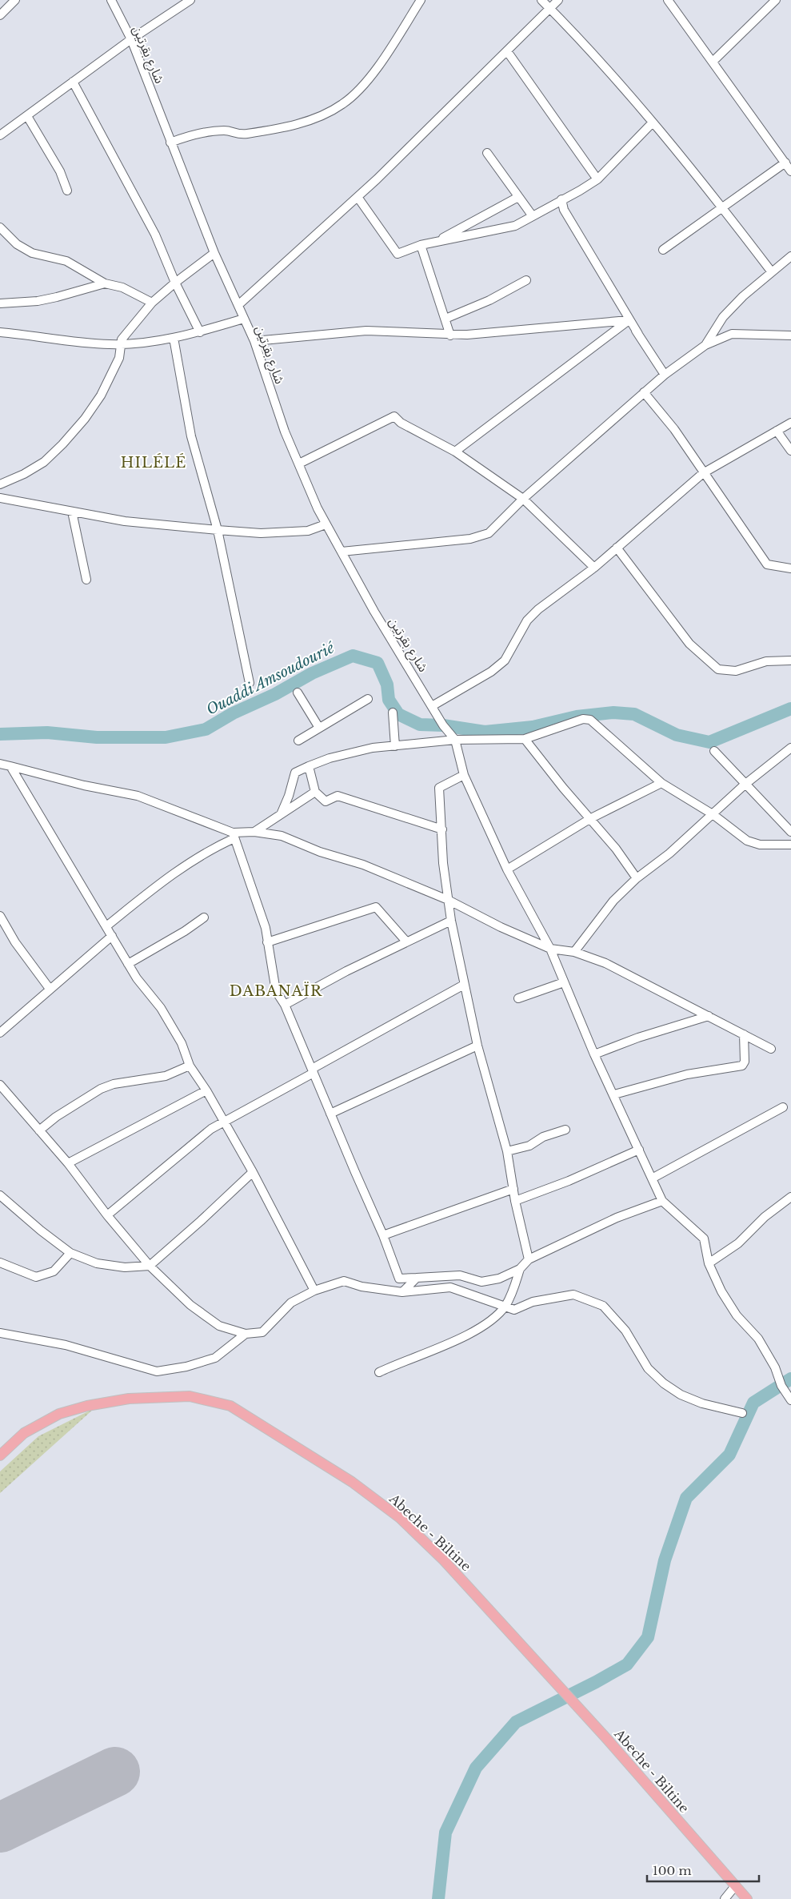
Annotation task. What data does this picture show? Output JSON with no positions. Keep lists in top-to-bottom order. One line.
{"streets":{"main road":["Abeche - Biltine"],"street":["شارع بقرتين"]},"districts":["HILÉLÉ","DABANAÏR"],"water":["Ouaddi Amsoudourié"],"scale_bar":"100 m"}
